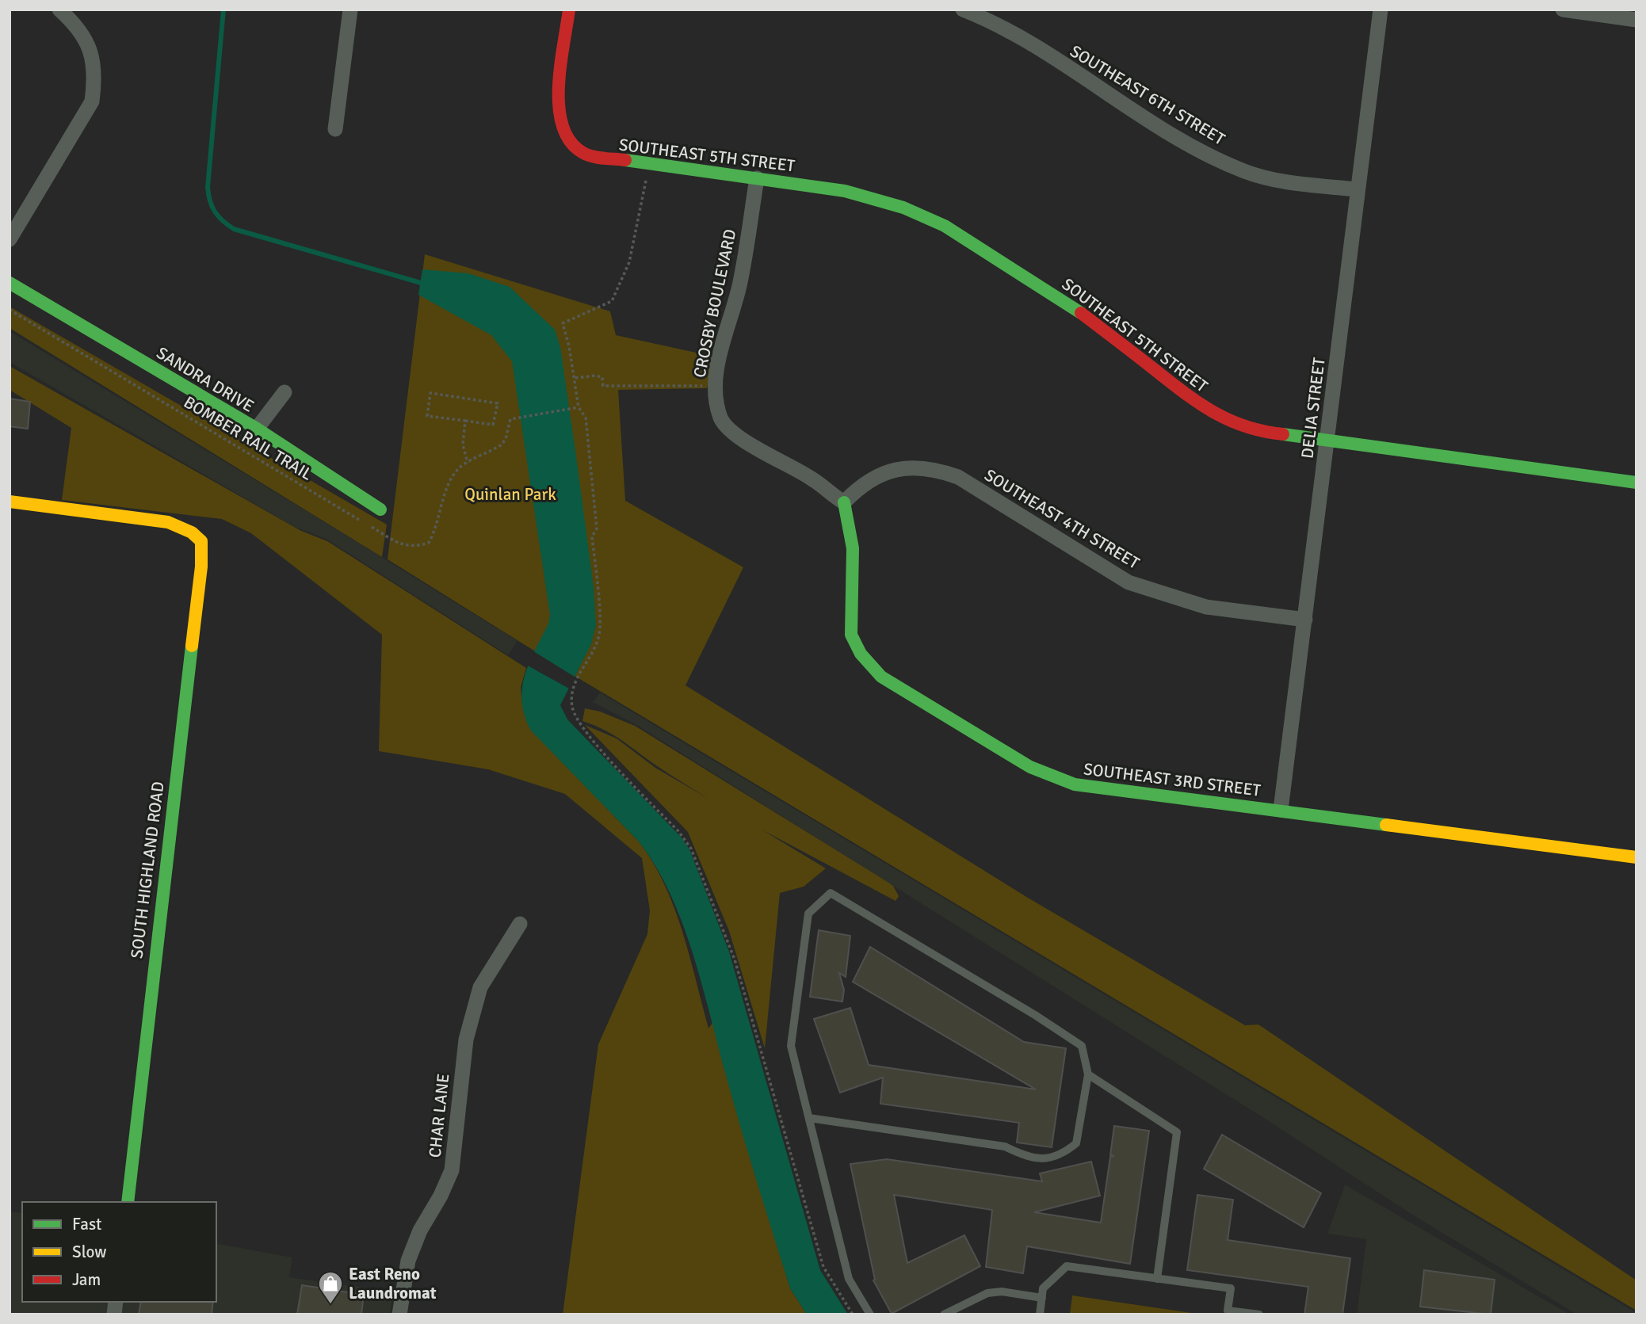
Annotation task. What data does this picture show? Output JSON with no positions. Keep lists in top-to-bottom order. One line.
{"streets":{"street":["SOUTHEAST 6TH STREET","SOUTHEAST 5TH STREET","CROSBY BOULEVARD","SANDRA DRIVE","DELIA STREET","SOUTHEAST 4TH STREET","SOUTHEAST 3RD STREET","SOUTH HIGHLAND ROAD","CHAR LANE"],"path":["BOMBER RAIL TRAIL"]},"crossings":[["SOUTHEAST 6TH STREET","DELIA STREET"],["SOUTHEAST 5TH STREET","CROSBY BOULEVARD"],["SOUTHEAST 5TH STREET","DELIA STREET"],["CROSBY BOULEVARD","SOUTHEAST 4TH STREET"],["CROSBY BOULEVARD","SOUTHEAST 3RD STREET"],["DELIA STREET","SOUTHEAST 4TH STREET"],["DELIA STREET","SOUTHEAST 3RD STREET"],["SOUTHEAST 4TH STREET","SOUTHEAST 3RD STREET"]],"parks":["Quinlan Park"],"places":{"shop":["East Reno Laundromat"]},"legend":["Fast","Slow","Jam"]}
